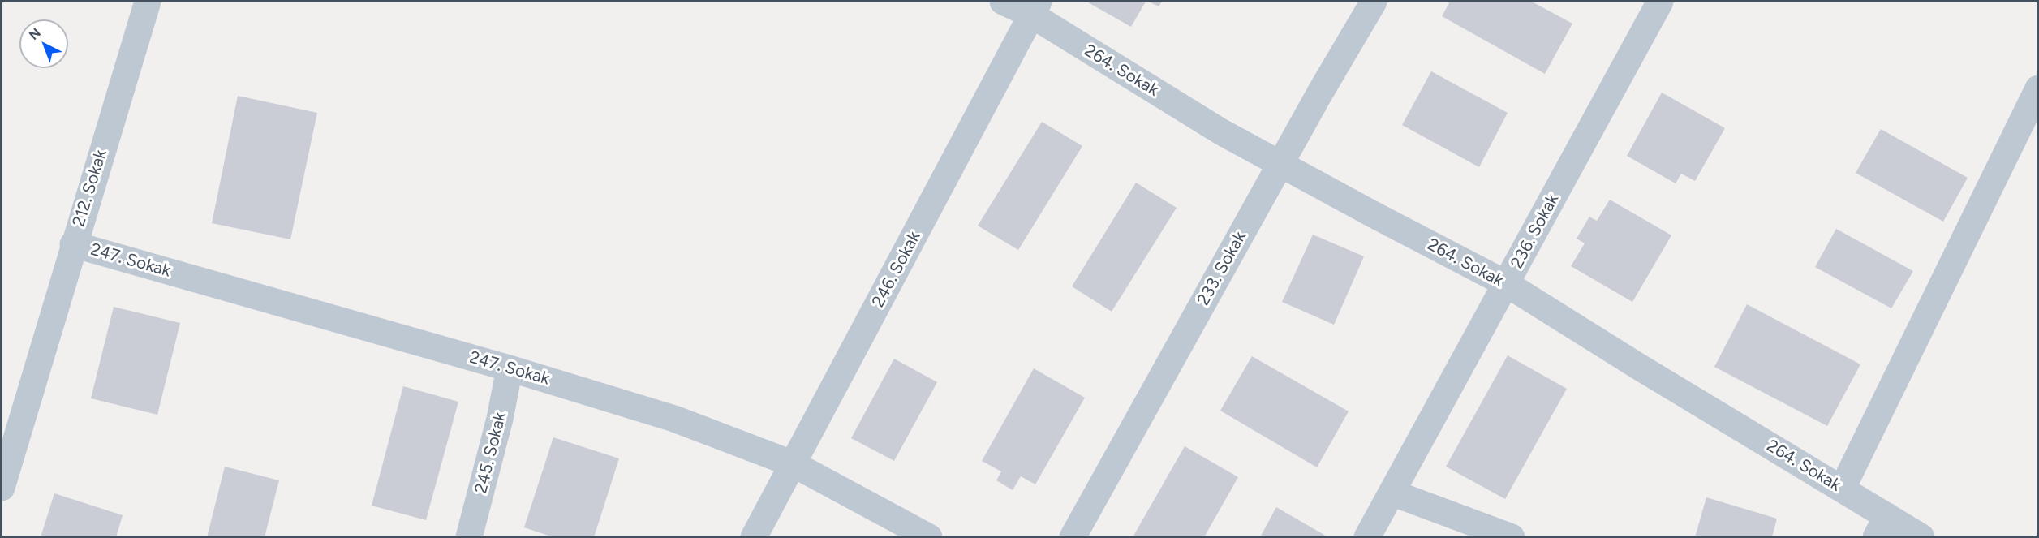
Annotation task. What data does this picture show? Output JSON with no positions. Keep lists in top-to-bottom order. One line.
{"streets":{"street":["264. Sokak","212. Sokak","236. Sokak","247. Sokak","233. Sokak","246. Sokak","245. Sokak"]},"crossings":[["264. Sokak","236. Sokak"],["264. Sokak","233. Sokak"],["264. Sokak","246. Sokak"],["212. Sokak","247. Sokak"],["247. Sokak","246. Sokak"],["247. Sokak","245. Sokak"]],"north":"top left"}
